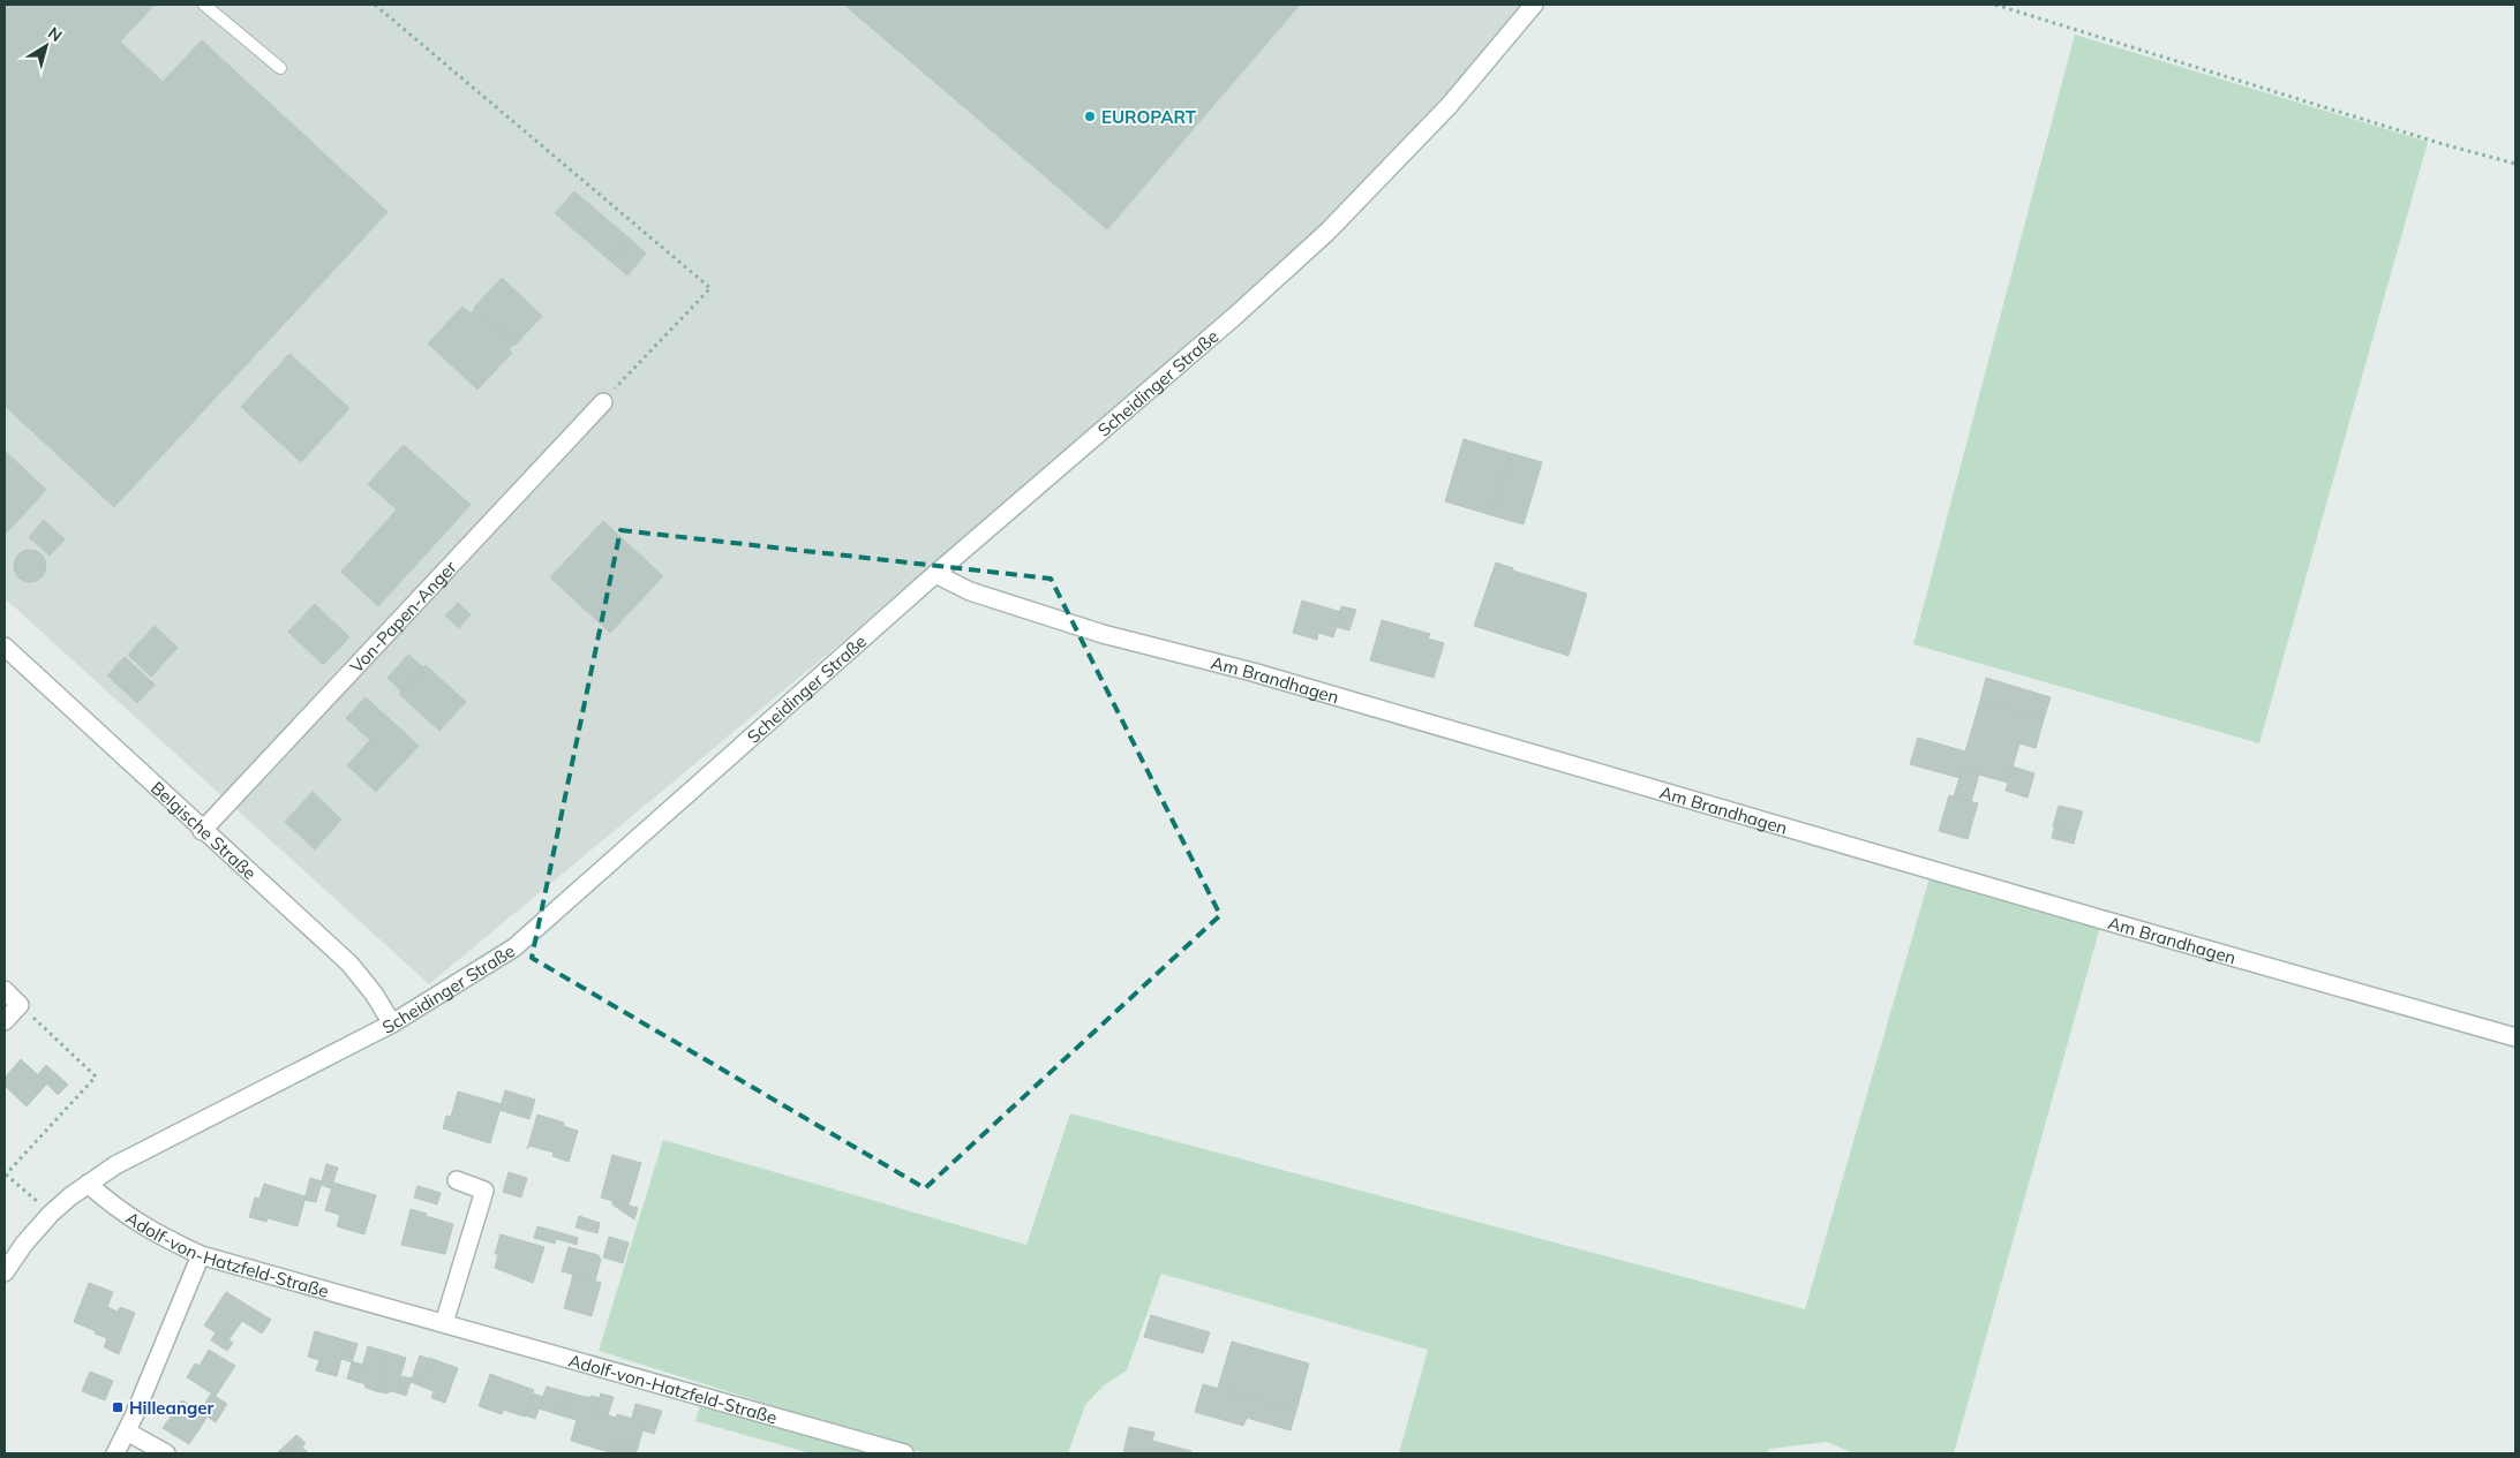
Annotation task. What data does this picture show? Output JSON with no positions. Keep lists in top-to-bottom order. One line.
{"streets":{"street":["Scheidinger Straße","Von-Papen-Anger","Am Brandhagen","Belgische Straße","Adolf-von-Hatzfeld-Straße"]},"crossings":[["Scheidinger Straße","Am Brandhagen"],["Scheidinger Straße","Belgische Straße"],["Scheidinger Straße","Adolf-von-Hatzfeld-Straße"],["Von-Papen-Anger","Belgische Straße"]],"places":{"other":["EUROPART"],"transit":["Hilleanger"]},"north":"top right"}
